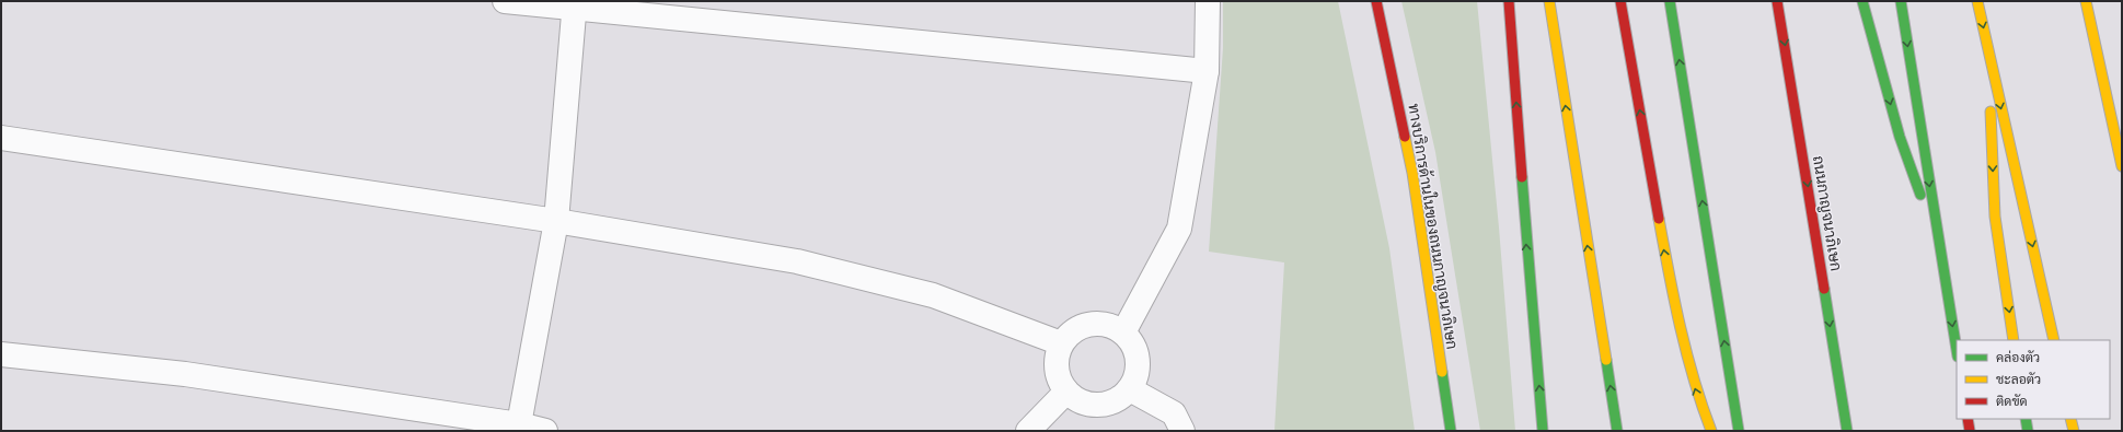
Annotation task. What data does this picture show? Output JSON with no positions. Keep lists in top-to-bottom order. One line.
{"streets":{"main road":["ถนนกาญจนาภิเษก","ทางบริการด้านในของถนนกาญจนาภิเษก"]},"one_way":["ถนนกาญจนาภิเษก"],"legend":["คล่องตัว","ชะลอตัว","ติดขัด"]}
